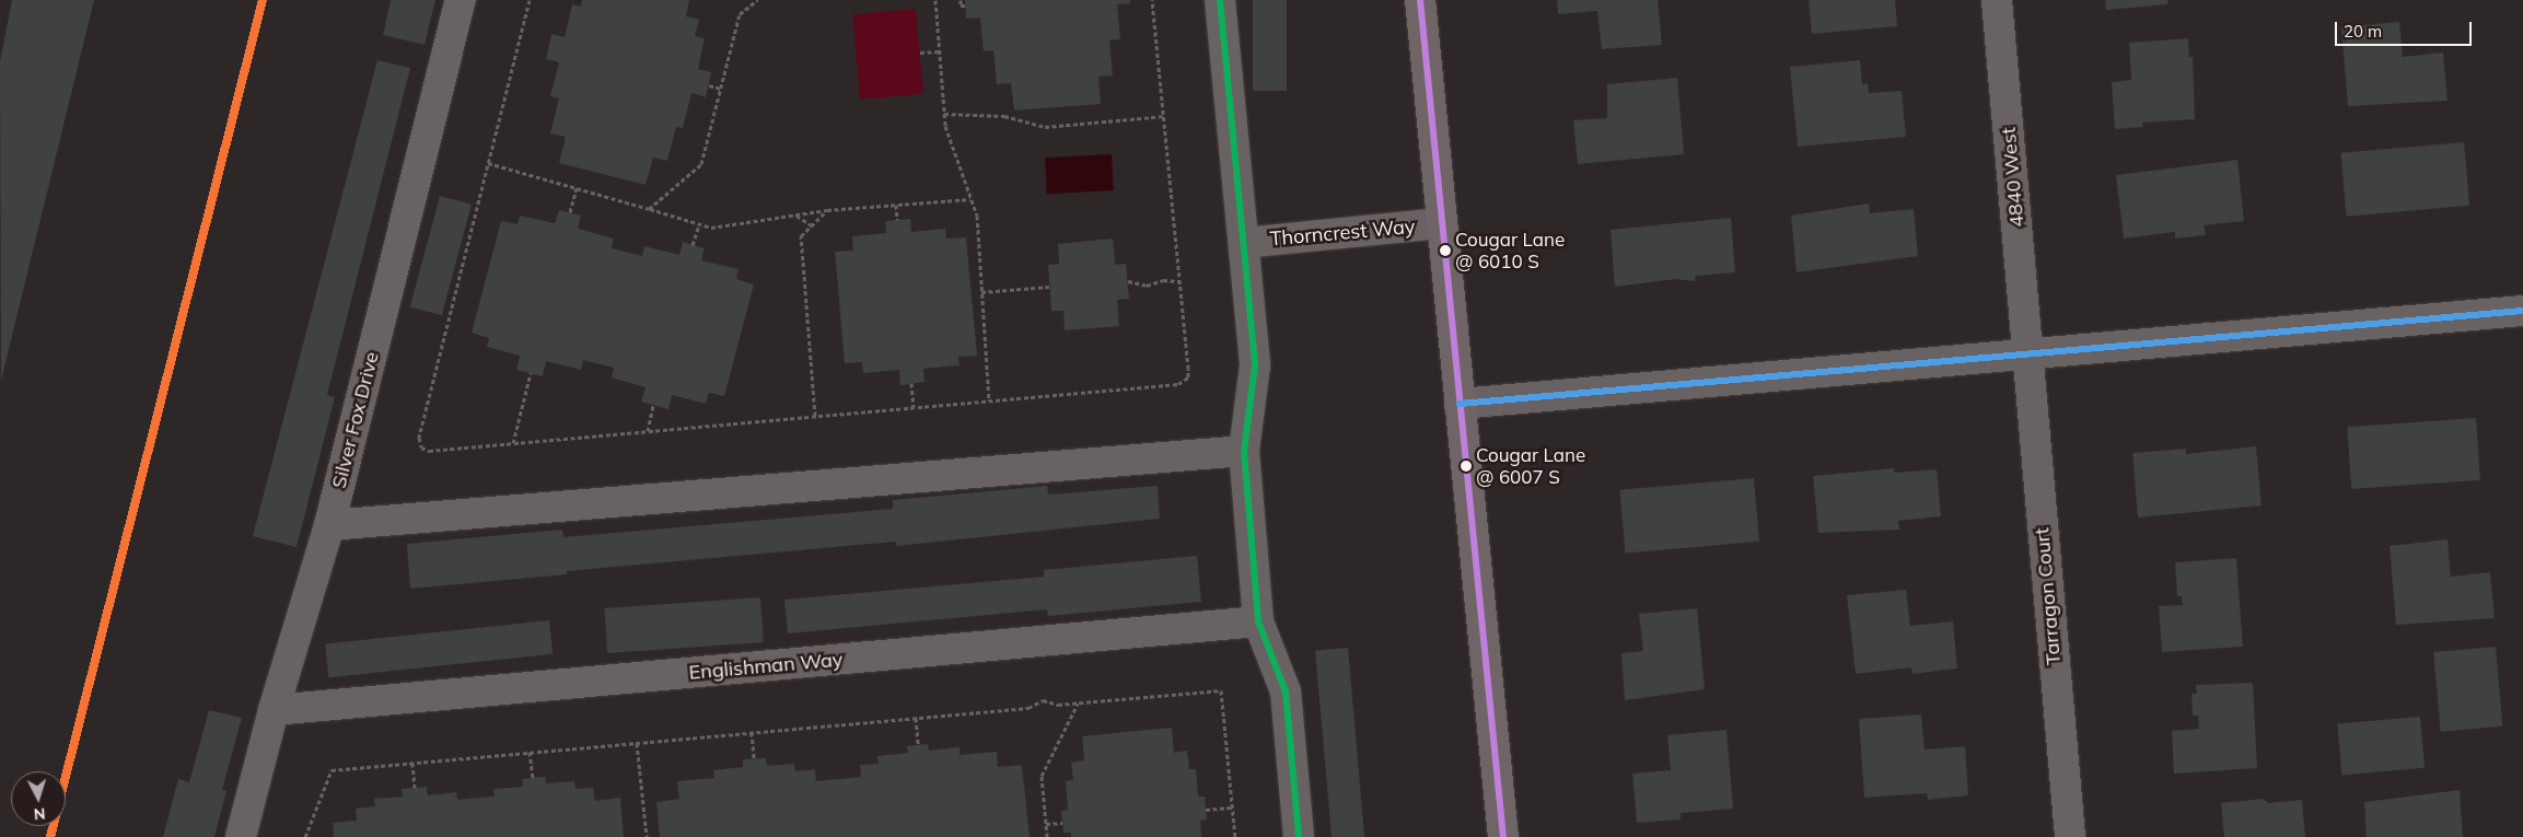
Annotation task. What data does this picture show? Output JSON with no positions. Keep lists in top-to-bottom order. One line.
{"streets":{"street":["4840 West","Thorncrest Way","Silver Fox Drive","Tarragon Court","Englishman Way"]},"crossings":[["4840 West","Tarragon Court"],["Thorncrest Way","Englishman Way"],["Silver Fox Drive","Englishman Way"]],"places":["Cougar Lane @ 6010 S","Cougar Lane @ 6007 S"],"scale_bar":"20 m","north":"bottom"}
